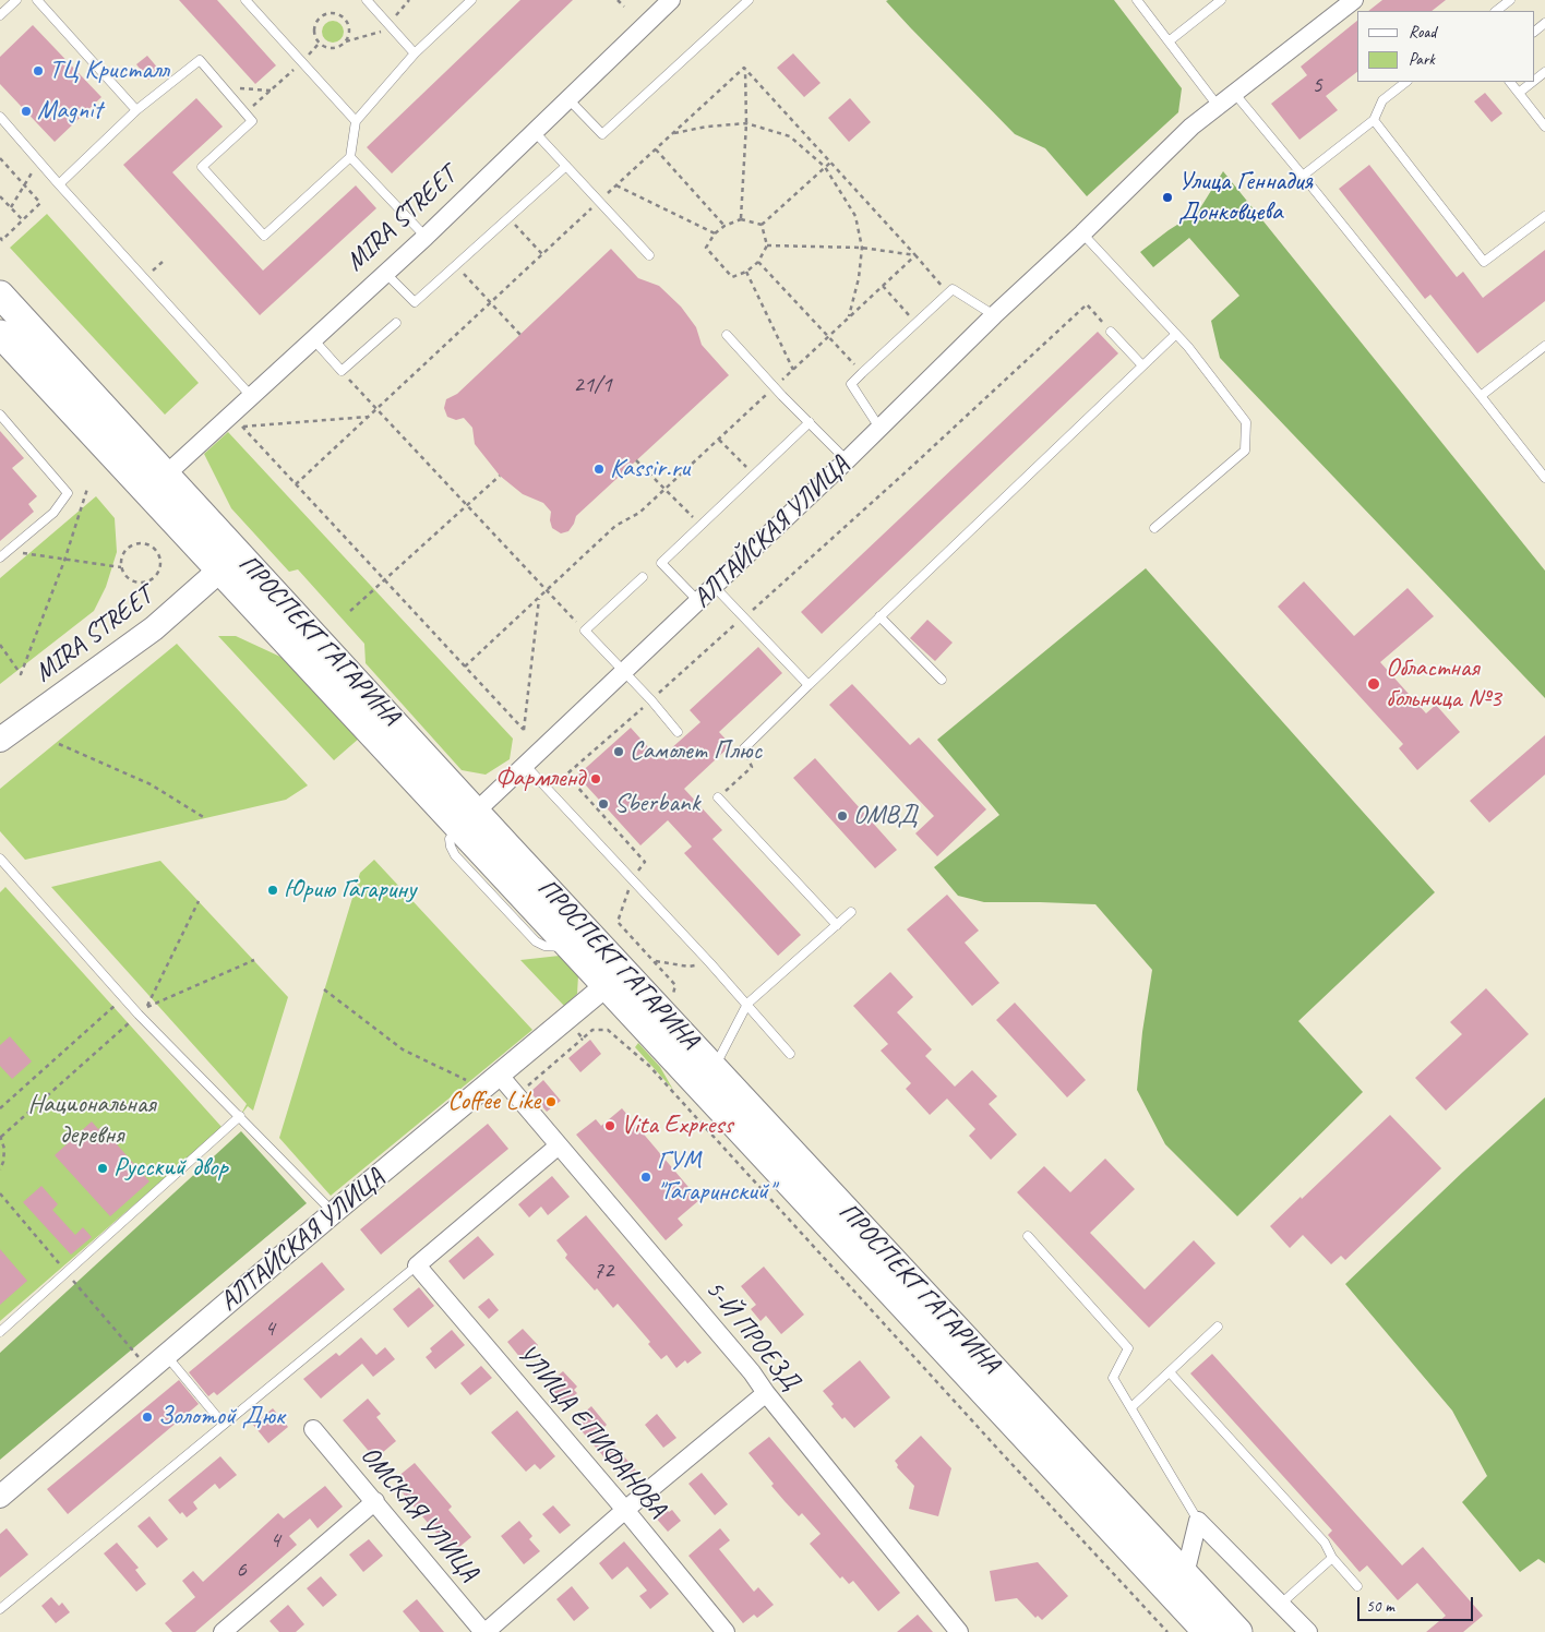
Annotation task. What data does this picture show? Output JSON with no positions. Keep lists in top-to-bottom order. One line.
{"streets":{"main road":["MIRA STREET","ПРОСПЕКТ ГАГАРИНА"],"street":["АЛТАЙСКАЯ УЛИЦА","5-Й ПРОЕЗД","УЛИЦА ЕПИФАНОВА","ОМСКАЯ УЛИЦА"]},"crossings":[["MIRA STREET","ПРОСПЕКТ ГАГАРИНА"],["АЛТАЙСКАЯ УЛИЦА","ПРОСПЕКТ ГАГАРИНА"],["АЛТАЙСКАЯ УЛИЦА","5-Й ПРОЕЗД"]],"parks":["Национальная деревня"],"places":["ТЦ Кристалл","Magnit","Улица Геннадия Донковцева","Kassir.ru","Областная больница №3","Самолет Плюс","Фармленд","Sberbank","ОМВД","Юрию Гагарину","Coffee Like","Vita Express","Русский двор","ГУМ \"Гагаринский\"","Золотой Дюк"],"house_numbers":["5","21/1","72","4","4","6"],"legend":["Road","Park"],"scale_bar":"50 m"}
